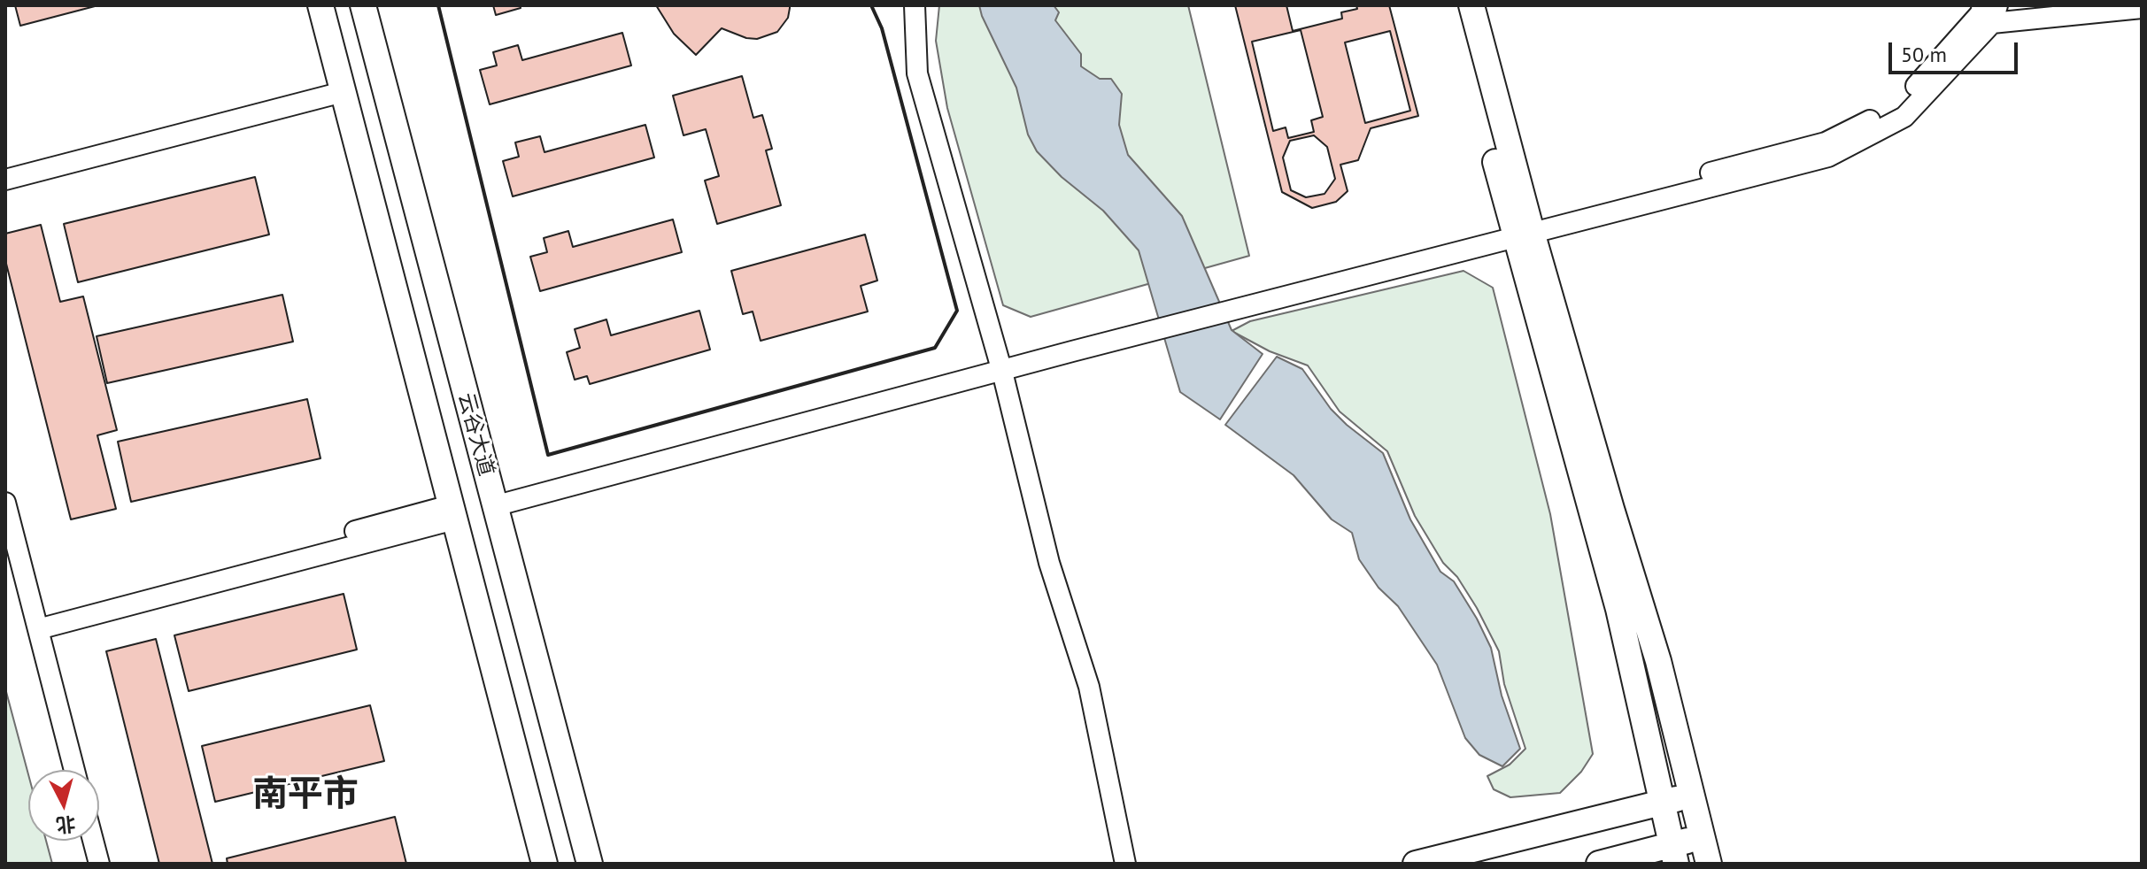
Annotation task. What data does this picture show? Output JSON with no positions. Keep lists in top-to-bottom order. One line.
{"streets":{"main road":["云谷大道"]},"districts":["南平市"],"scale_bar":"50 m","north":"bottom"}
